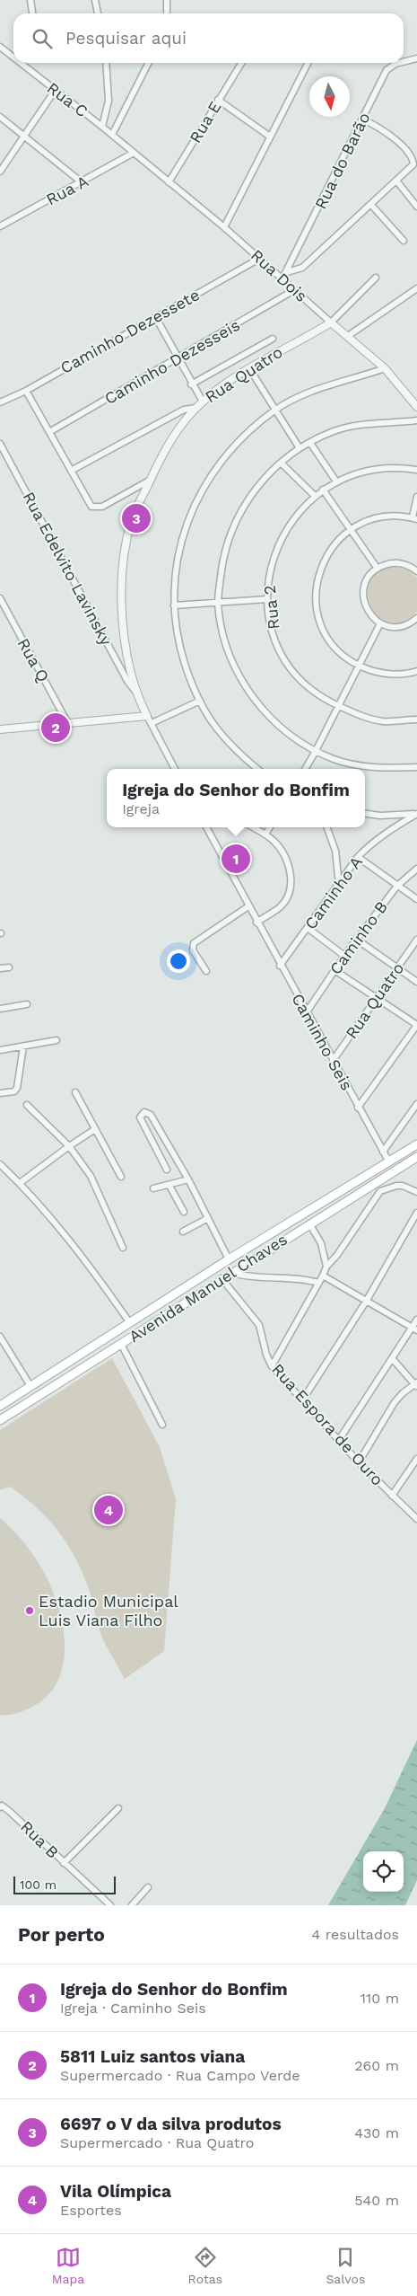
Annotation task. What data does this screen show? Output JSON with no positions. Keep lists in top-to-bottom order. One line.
{"streets":{"main road":["Avenida Manuel Chaves"],"street":["Rua C","Rua E","Rua do Barão","Rua A","Rua Dois","Caminho Dezessete","Caminho Dezesseis","Rua Quatro","Rua Edelvito Lavinsky","Rua 2","Rua Q","Caminho A","Caminho B","Caminho Seis","Rua Espora de Ouro","Rua B"]},"crossings":[["Rua C","Rua A"],["Rua C","Rua Dois"],["Rua E","Rua Dois"],["Rua do Barão","Rua Dois"],["Rua A","Rua Dois"],["Rua Dois","Caminho Dezessete"],["Rua Dois","Caminho Dezesseis"],["Rua Dois","Rua Quatro"],["Rua Quatro","Rua Edelvito Lavinsky"],["Rua Quatro","Caminho Seis"],["Caminho A","Caminho Seis"],["Caminho B","Caminho Seis"],["Caminho Seis","Avenida Manuel Chaves"],["Avenida Manuel Chaves","Rua Espora de Ouro"]],"places":["Estadio Municipal Luis Viana Filho"],"scale_bar":"100 m","north":"bottom","page":{"search":"Pesquisar aqui","pins":["3","2","1","4"],"popup":["Igreja do Senhor do Bonfim","Igreja"],"scale":"100 m","heading":["Por perto","4 resultados"],"list":[{"mark":"1","name":"Igreja do Senhor do Bonfim","note":"Igreja · Caminho Seis","value":"110 m"},{"mark":"2","name":"5811 Luiz santos viana","note":"Supermercado · Rua Campo Verde","value":"260 m"},{"mark":"3","name":"6697 o V da silva produtos","note":"Supermercado · Rua Quatro","value":"430 m"},{"mark":"4","name":"Vila Olímpica","note":"Esportes","value":"540 m"}],"nav":["Mapa","Rotas","Salvos"]}}
